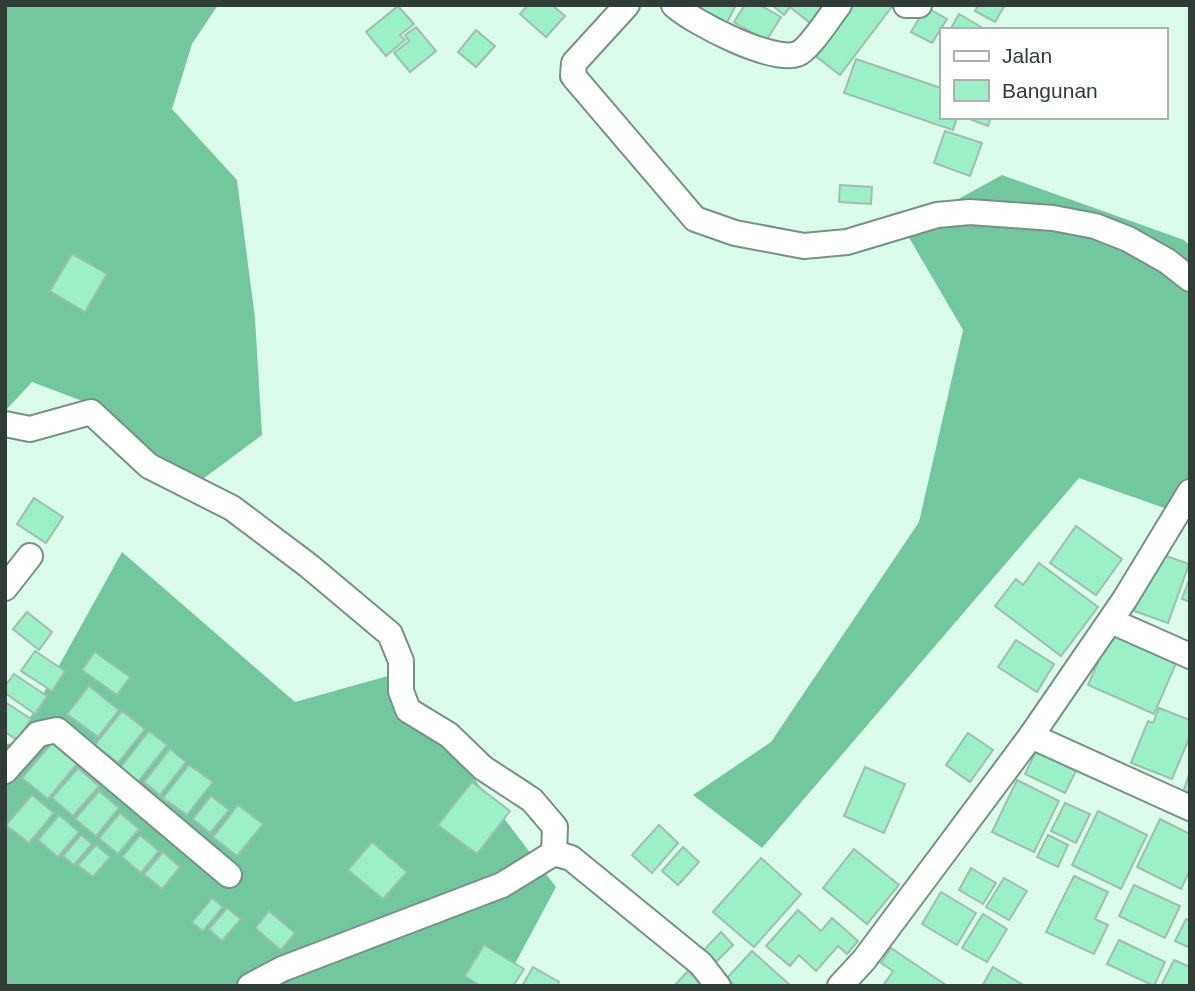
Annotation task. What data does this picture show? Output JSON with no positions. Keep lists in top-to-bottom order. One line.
{"legend":["Jalan","Bangunan"]}
